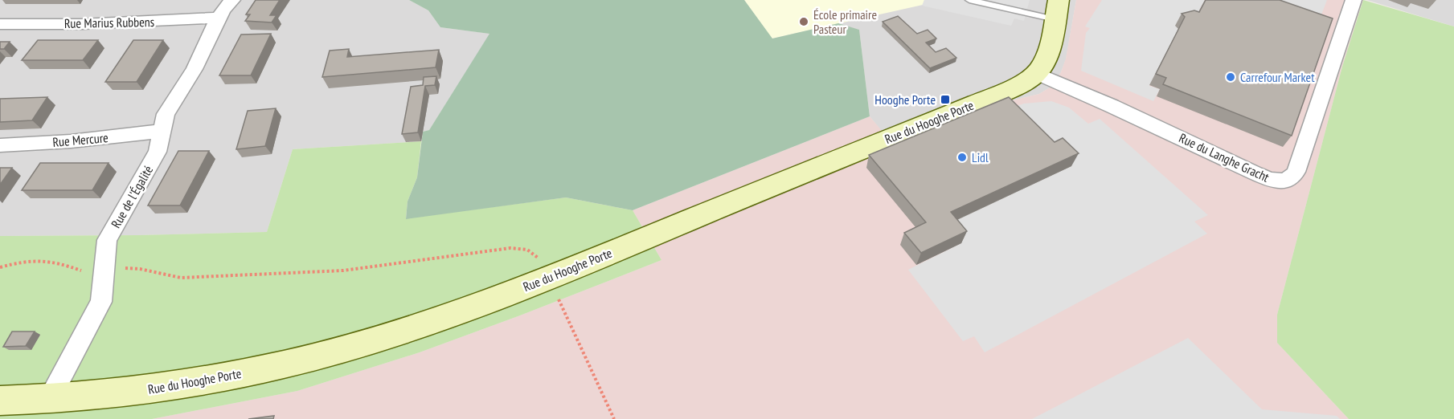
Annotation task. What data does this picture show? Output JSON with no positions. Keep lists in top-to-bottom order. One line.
{"streets":{"street":["Rue Marius Rubbens","Rue du Hooghe Porte","Rue Mercure","Rue du Langhe Gracht","Rue de l'Égalité"]},"crossings":[["Rue Marius Rubbens","Rue de l'Égalité"],["Rue du Hooghe Porte","Rue du Langhe Gracht"],["Rue du Hooghe Porte","Rue de l'Égalité"],["Rue Mercure","Rue de l'Égalité"]],"places":{"other":["École primaire Pasteur","Carrefour Market","Lidl"],"transit":["Hooghe Porte"]}}
